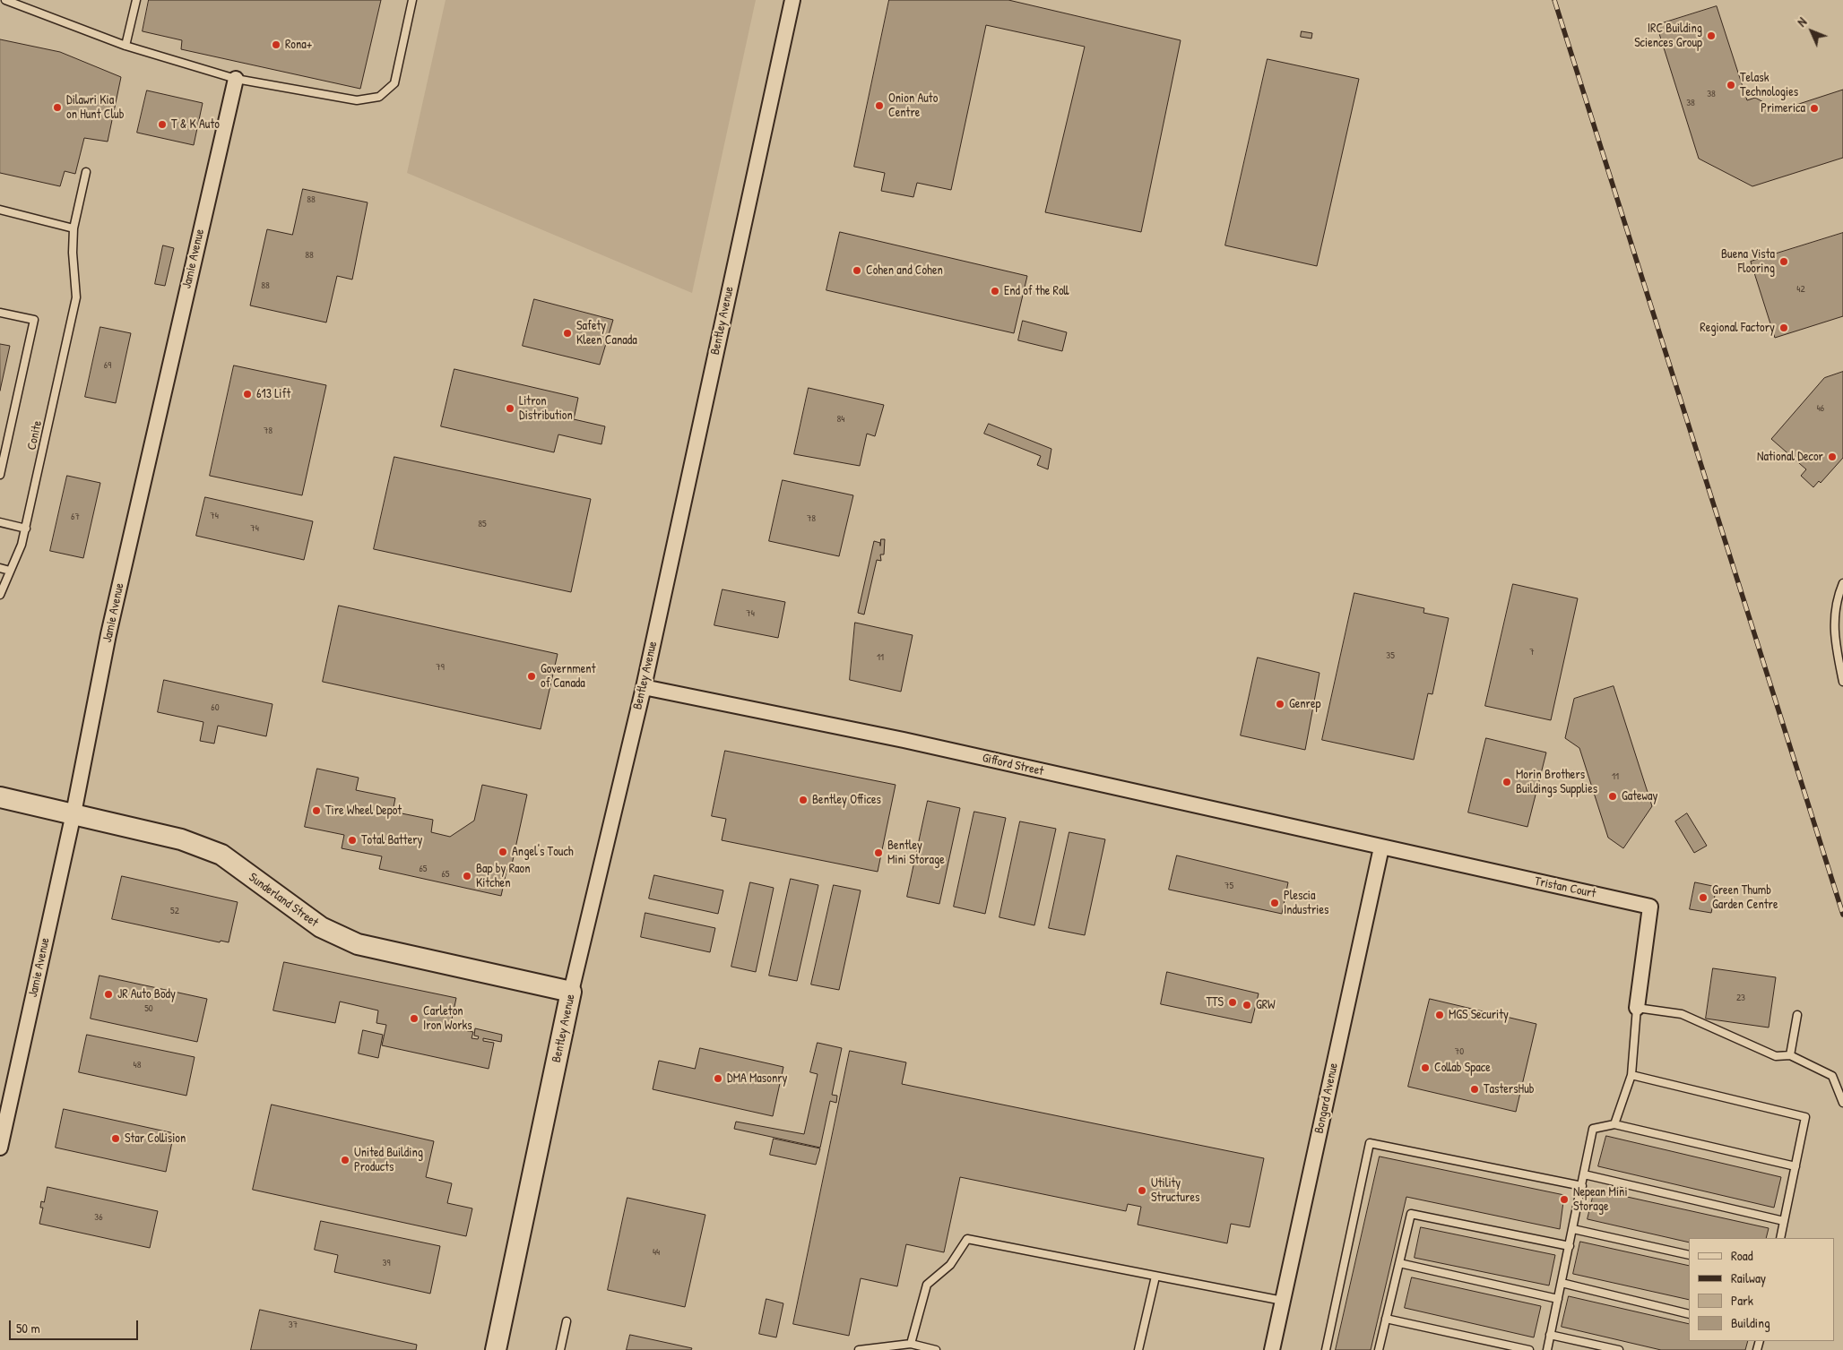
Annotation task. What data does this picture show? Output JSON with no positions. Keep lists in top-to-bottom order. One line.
{"streets":{"street":["Jamie Avenue","Bentley Avenue","Gifford Street","Tristan Court","Sunderland Street","Bongard Avenue"],"lane":["Conite"]},"crossings":[["Jamie Avenue","Sunderland Street"],["Bentley Avenue","Gifford Street"],["Bentley Avenue","Sunderland Street"],["Gifford Street","Tristan Court"],["Gifford Street","Bongard Avenue"],["Tristan Court","Bongard Avenue"]],"places":["IRC Building Sciences Group","Rona+","Telask Technologies","Onion Auto Centre","Dilawri Kia on Hunt Club","Primerica","T & K Auto","Buena Vista Flooring","Cohen and Cohen","End of the Roll","Regional Factory","Safety Kleen Canada","613 Lift","Litron Distribution","National Decor","Government of Canada","Genrep","Morin Brothers Buildings Supplies","Gateway","Bentley Offices","Tire Wheel Depot","Total Battery","Angel's Touch","Bentley Mini Storage","Bap by Raon Kitchen","Green Thumb Garden Centre","Plescia Industries","JR Auto Body","TTS","GRW","MGS Security","Carleton Iron Works","Collab Space","DMA Masonry","TastersHub","Star Collision","United Building Products","Utility Structures","Nepean Mini Storage"],"house_numbers":["38","38","88","88","88","42","69","46","84","78","74","67","78","85","74","74","7","35","11","79","60","11","65","65","75","52","23","50","70","48","36","44","39","37"],"legend":["Road","Railway","Park","Building"],"scale_bar":"50 m","north":"top left"}
